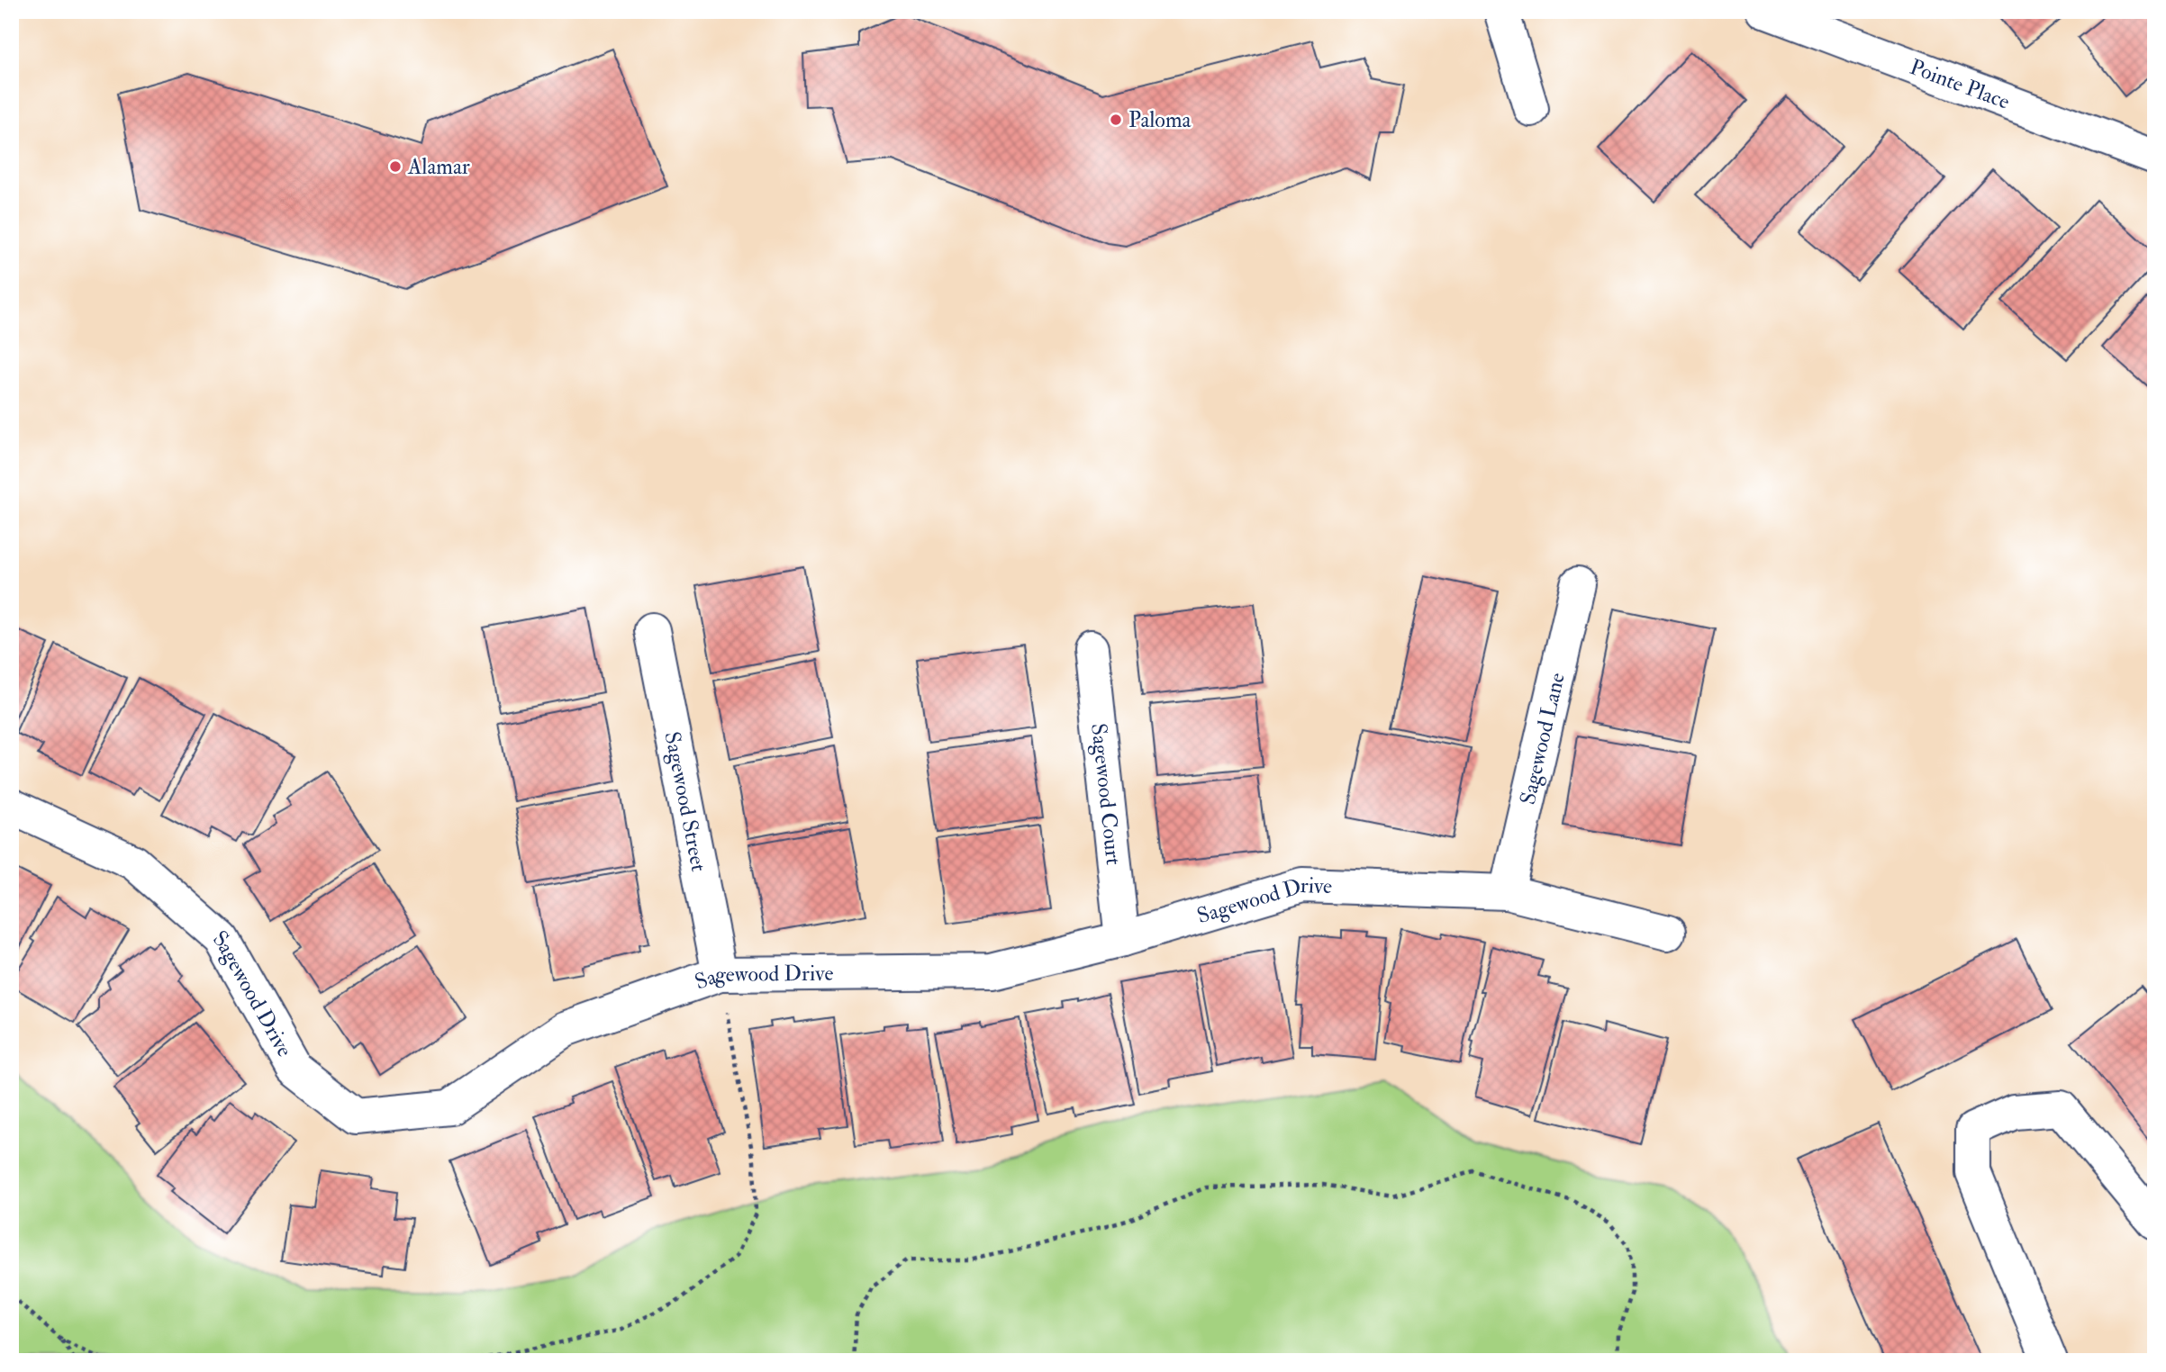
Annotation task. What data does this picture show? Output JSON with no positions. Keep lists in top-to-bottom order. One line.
{"streets":{"street":["Pointe Place","Sagewood Lane","Sagewood Court","Sagewood Street","Sagewood Drive"]},"crossings":[["Sagewood Lane","Sagewood Drive"],["Sagewood Court","Sagewood Drive"],["Sagewood Street","Sagewood Drive"]],"places":["Paloma","Alamar"]}
